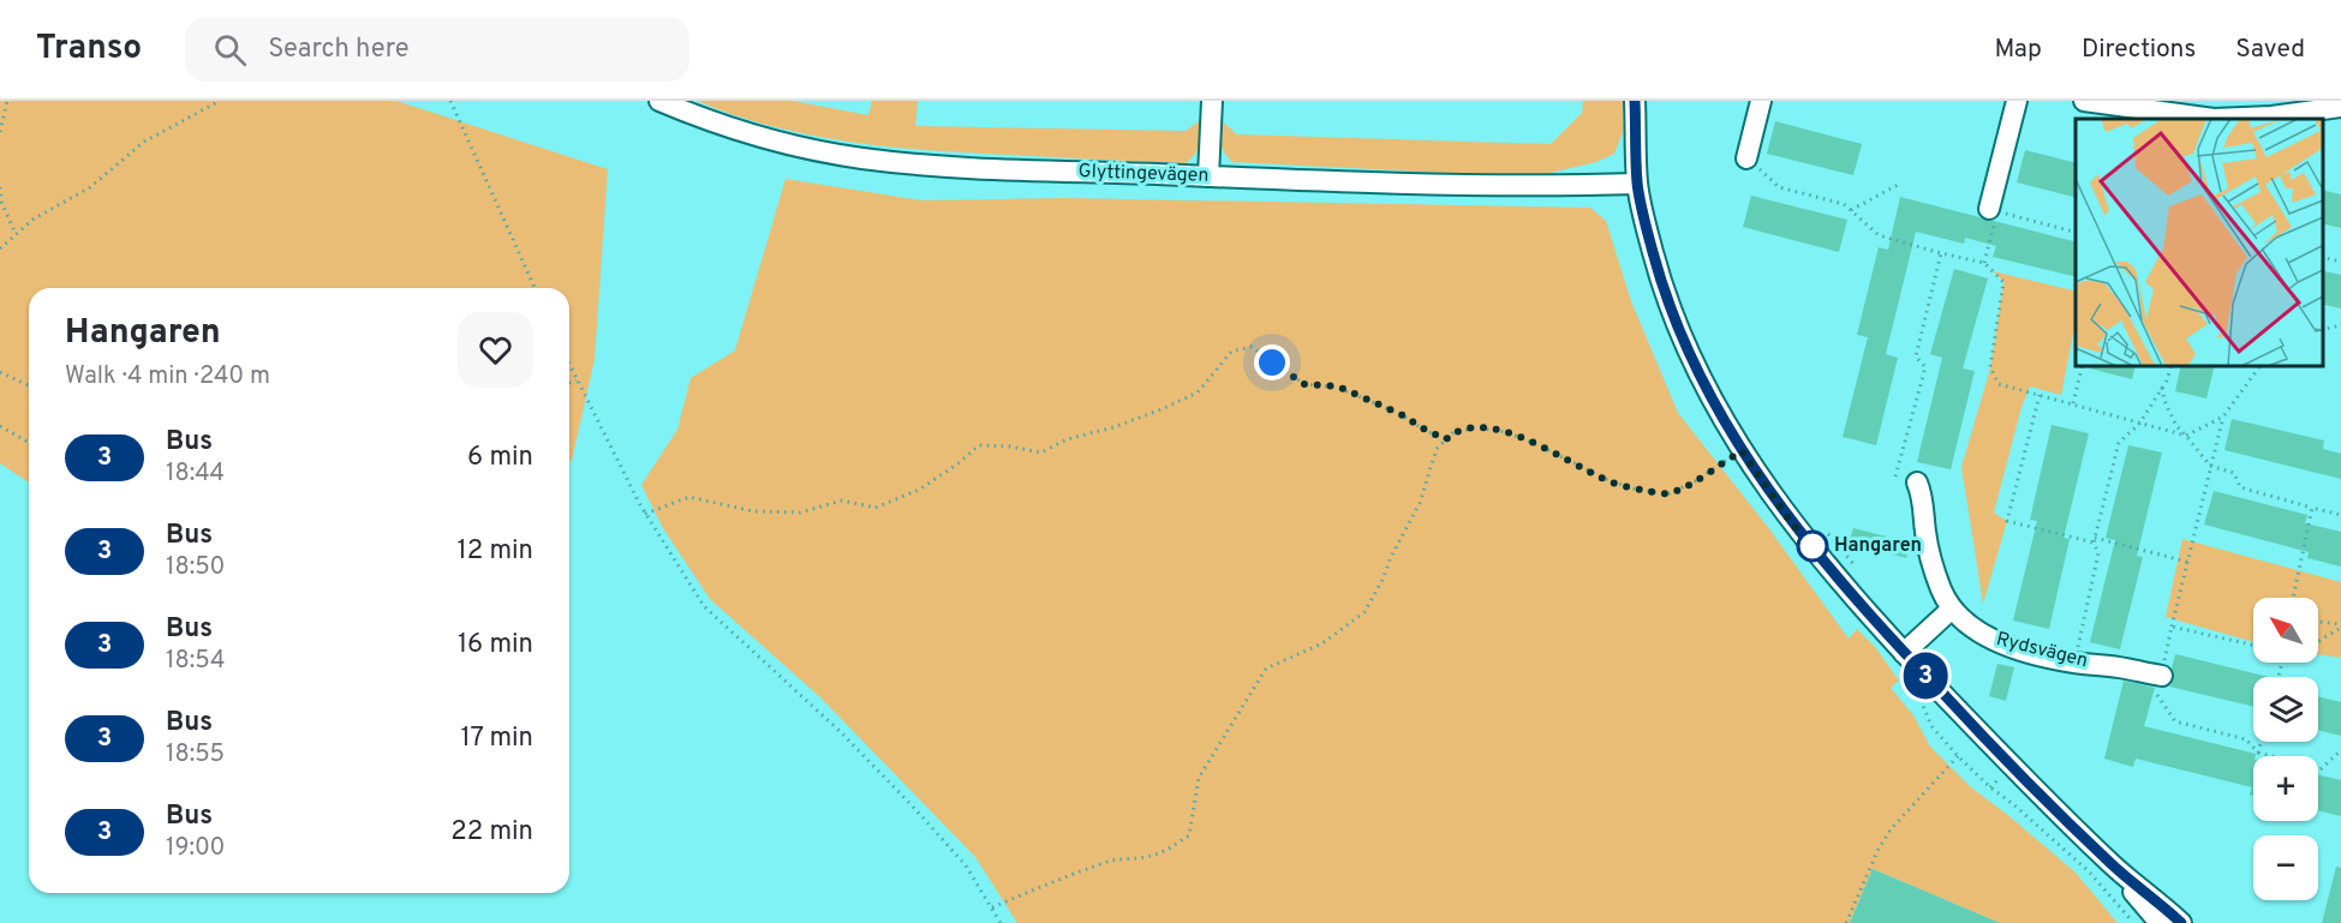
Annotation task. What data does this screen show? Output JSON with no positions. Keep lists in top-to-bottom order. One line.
{"streets":{"street":["Glyttingevägen","Rydsvägen"]},"places":["Hangaren"],"lines":["bus line 3"],"north":"top left","page":{"header":"Transo","search":"Search here","nav":["Map","Directions","Saved"],"on_map":"3","heading":["Hangaren","Walk · 4 min · 240 m"],"list":[{"mark":"3","name":"Bus","note":"18:44","value":"6 min"},{"mark":"3","name":"Bus","note":"18:50","value":"12 min"},{"mark":"3","name":"Bus","note":"18:54","value":"16 min"},{"mark":"3","name":"Bus","note":"18:55","value":"17 min"},{"mark":"3","name":"Bus","note":"19:00","value":"22 min"}],"map_buttons":["+","−"]}}
